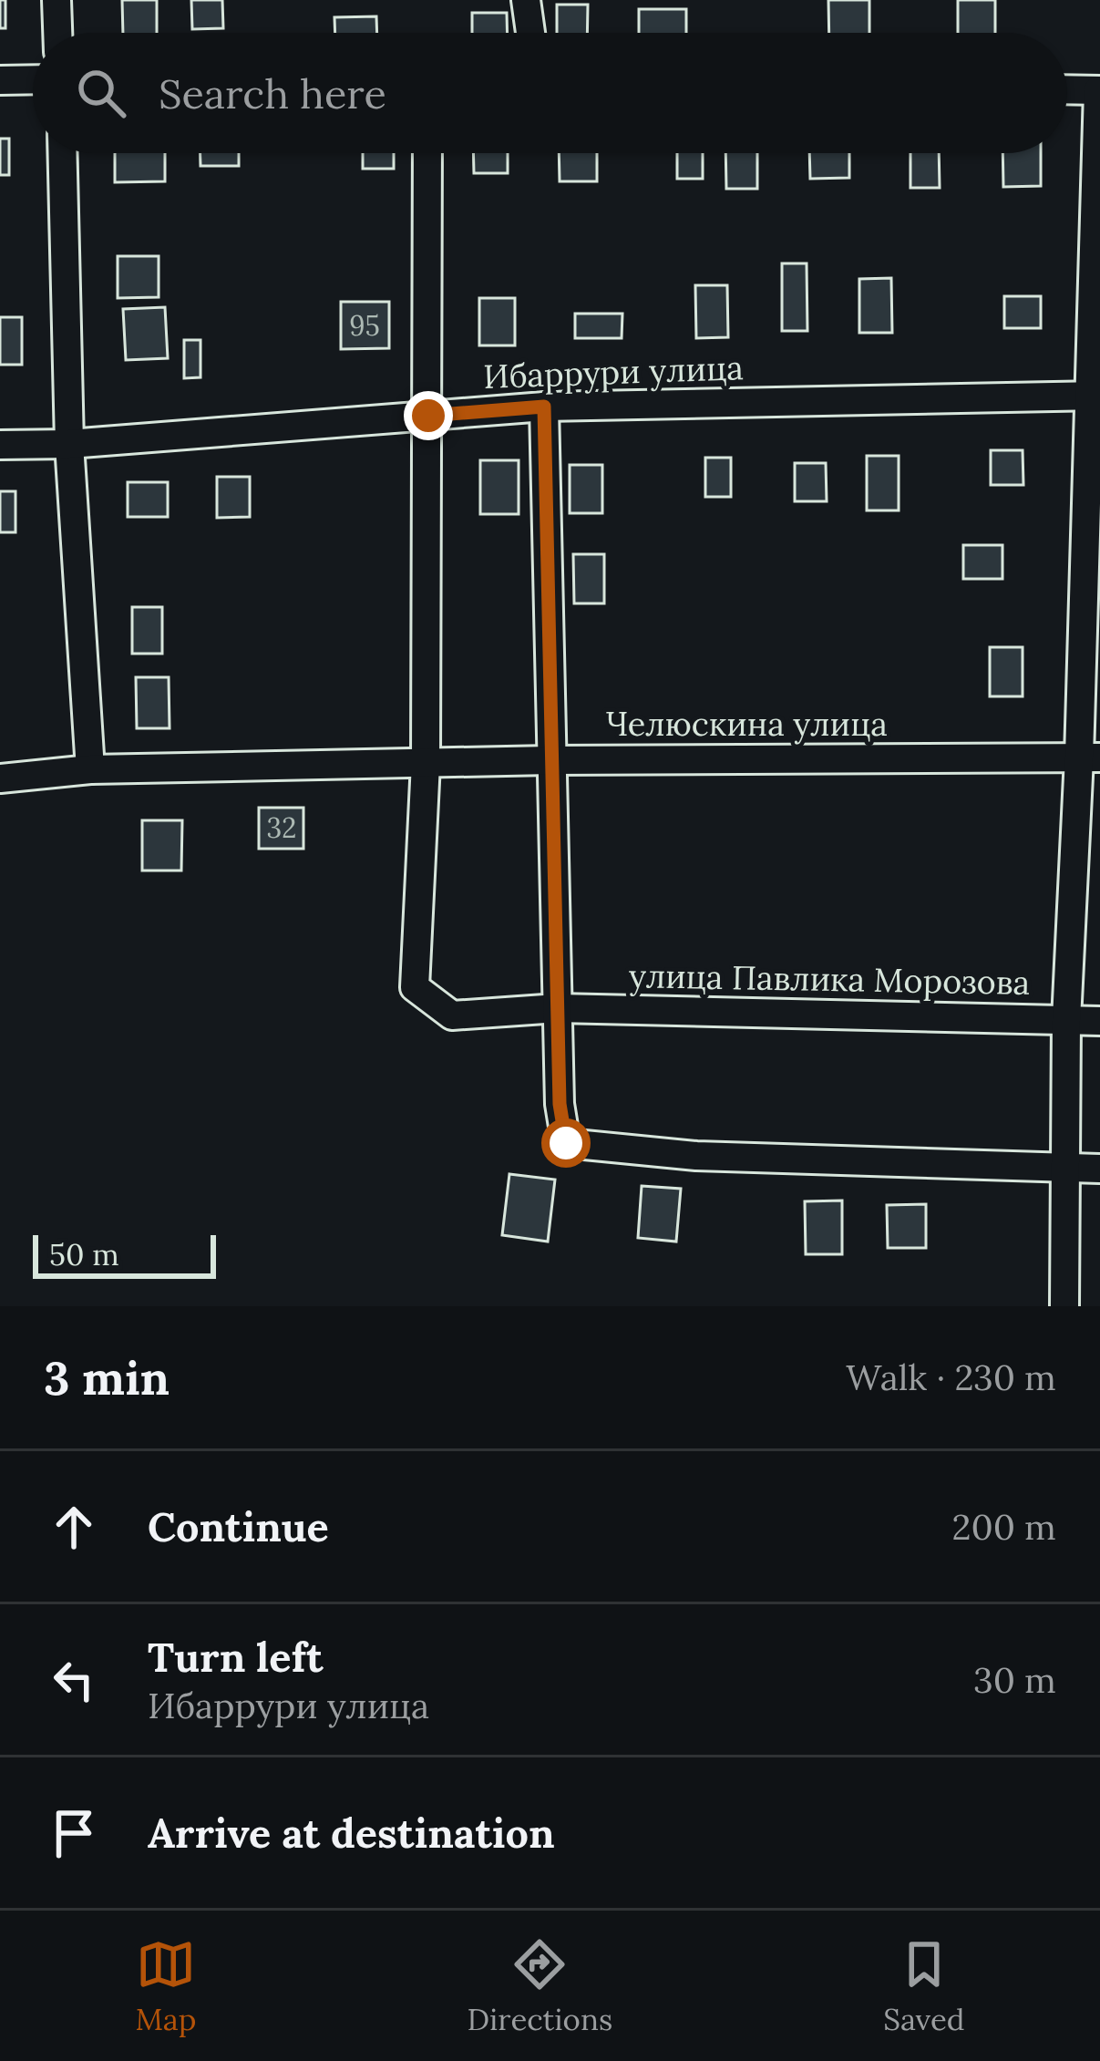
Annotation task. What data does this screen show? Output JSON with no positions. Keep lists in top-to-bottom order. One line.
{"streets":{"street":["Ибаррури улица","Челюскина улица","улица Павлика Морозова"]},"crossings":[["Челюскина улица","улица Павлика Морозова"]],"house_numbers":["95","32"],"scale_bar":"50 m","page":{"search":"Search here","scale":"50 m","heading":["3 min","Walk · 230 m"],"list":[["Continue","200 m"],["Turn left","Ибаррури улица","30 m"],"Arrive at destination"],"nav":["Map","Directions","Saved"]}}
